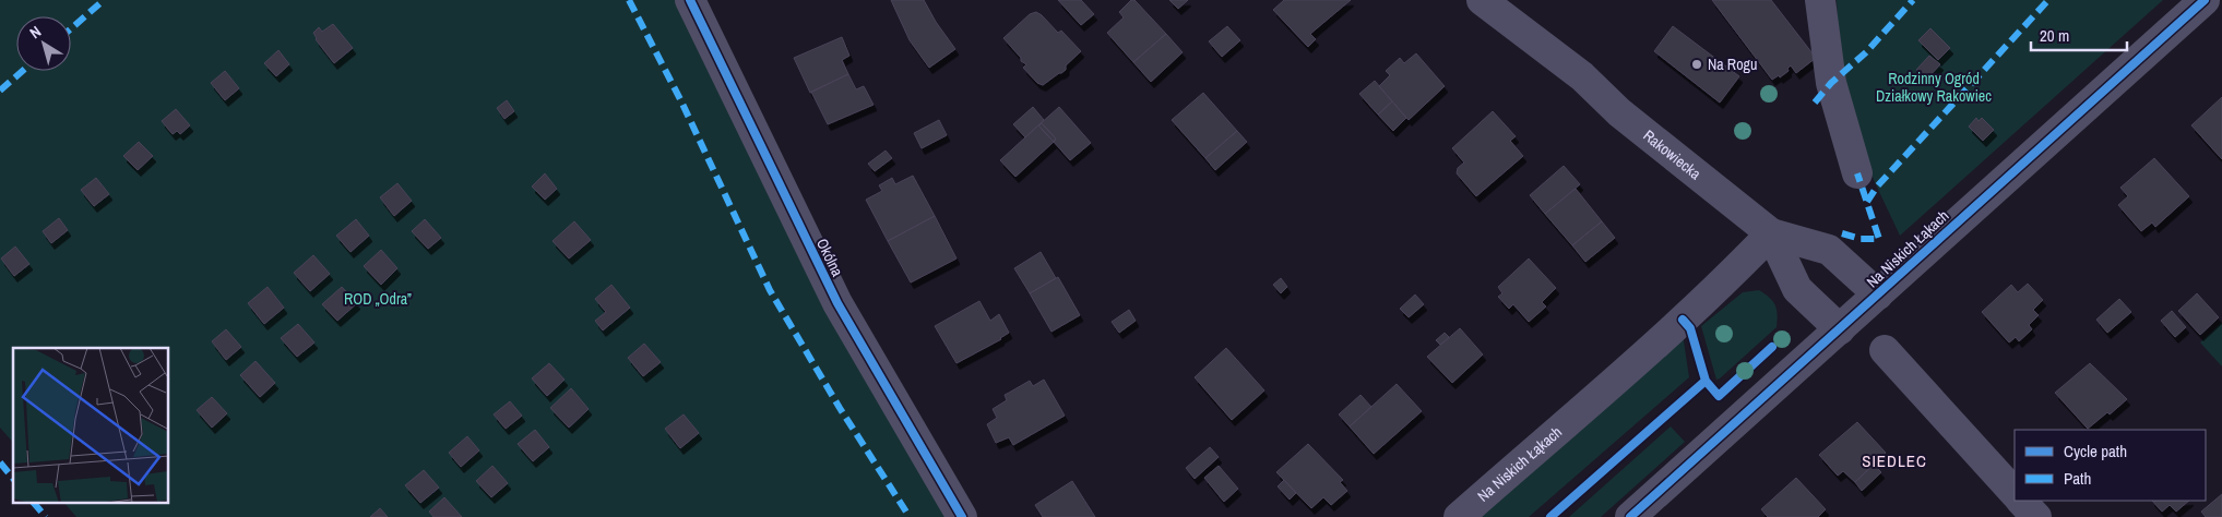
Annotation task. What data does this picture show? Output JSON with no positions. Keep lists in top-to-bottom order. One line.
{"streets":{"street":["Rakowiecka","Na Niskich Łąkach","Okólna"]},"crossings":[["Rakowiecka","Na Niskich Łąkach"]],"districts":["SIEDLEC"],"parks":["Rodzinny Ogród Działkowy Rakowiec","ROD „Odra”"],"places":["Na Rogu"],"legend":["Cycle path","Path"],"scale_bar":"20 m","north":"top left"}
